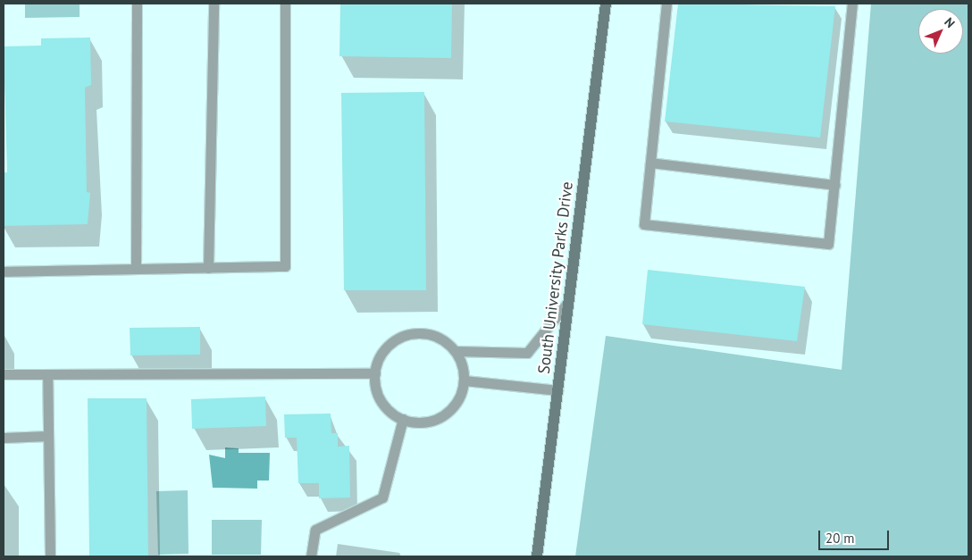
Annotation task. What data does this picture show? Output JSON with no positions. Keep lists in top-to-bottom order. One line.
{"streets":{"main road":["South University Parks Drive"]},"scale_bar":"20 m","north":"top right"}
